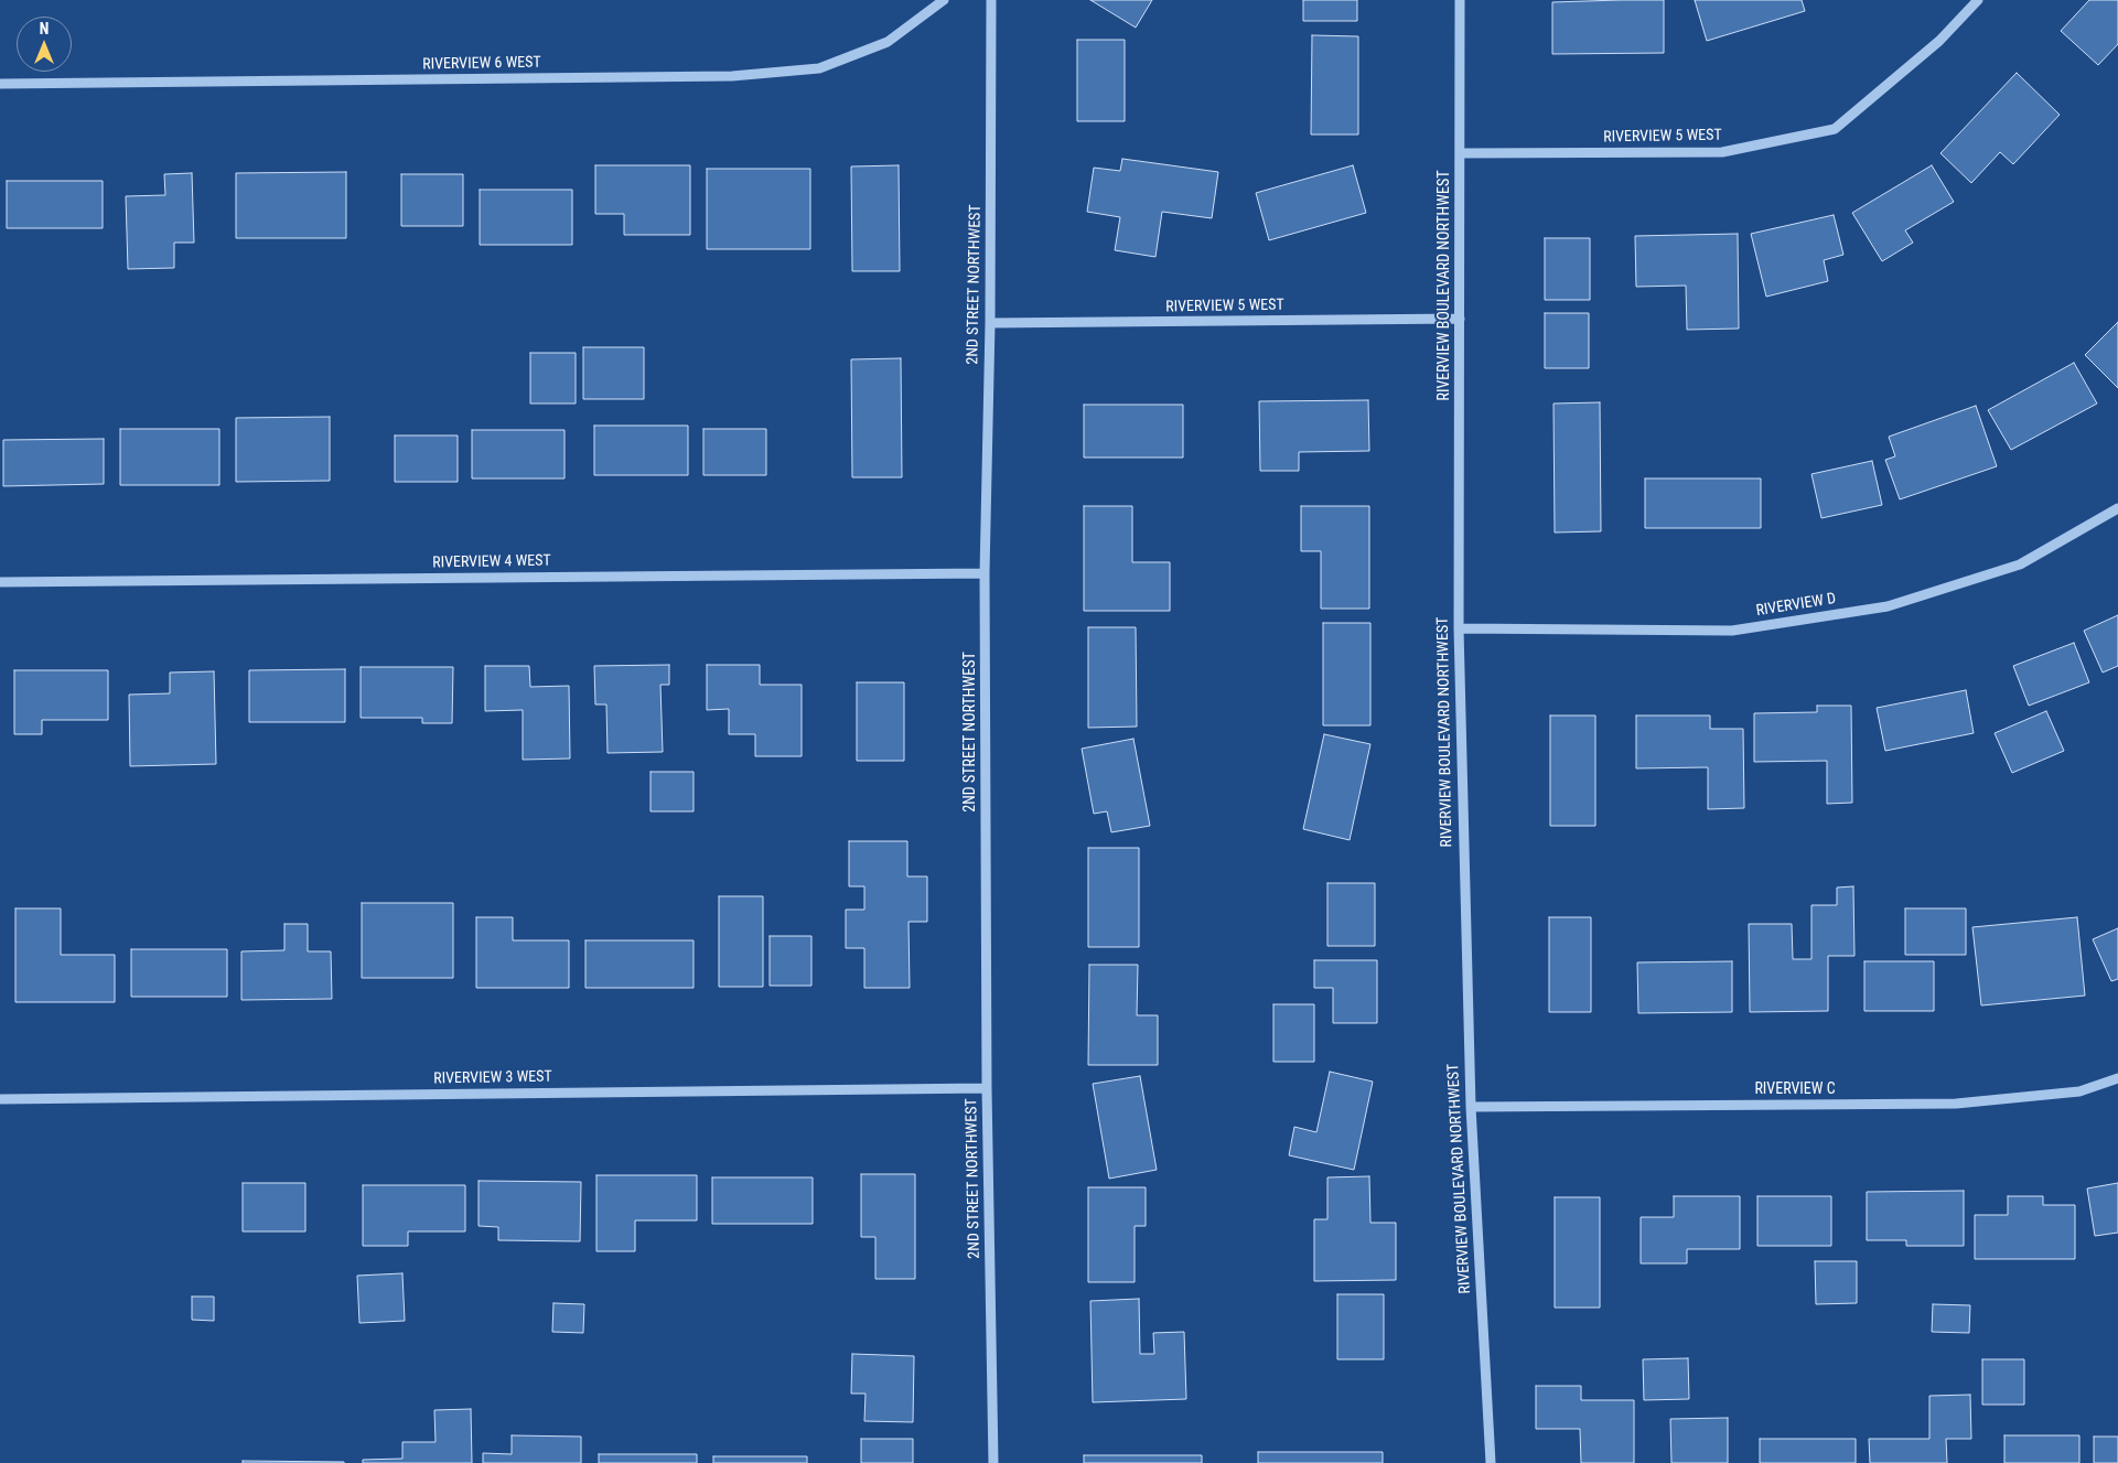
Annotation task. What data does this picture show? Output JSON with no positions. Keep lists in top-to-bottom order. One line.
{"streets":{"street":["RIVERVIEW 6 WEST","RIVERVIEW 5 WEST","2ND STREET NORTHWEST","RIVERVIEW BOULEVARD NORTHWEST","RIVERVIEW 4 WEST","RIVERVIEW D","RIVERVIEW 3 WEST","RIVERVIEW C"]},"crossings":[["RIVERVIEW 5 WEST","2ND STREET NORTHWEST"],["RIVERVIEW 5 WEST","RIVERVIEW BOULEVARD NORTHWEST"],["2ND STREET NORTHWEST","RIVERVIEW 4 WEST"],["2ND STREET NORTHWEST","RIVERVIEW 3 WEST"],["RIVERVIEW BOULEVARD NORTHWEST","RIVERVIEW D"],["RIVERVIEW BOULEVARD NORTHWEST","RIVERVIEW C"]],"north":"top"}
